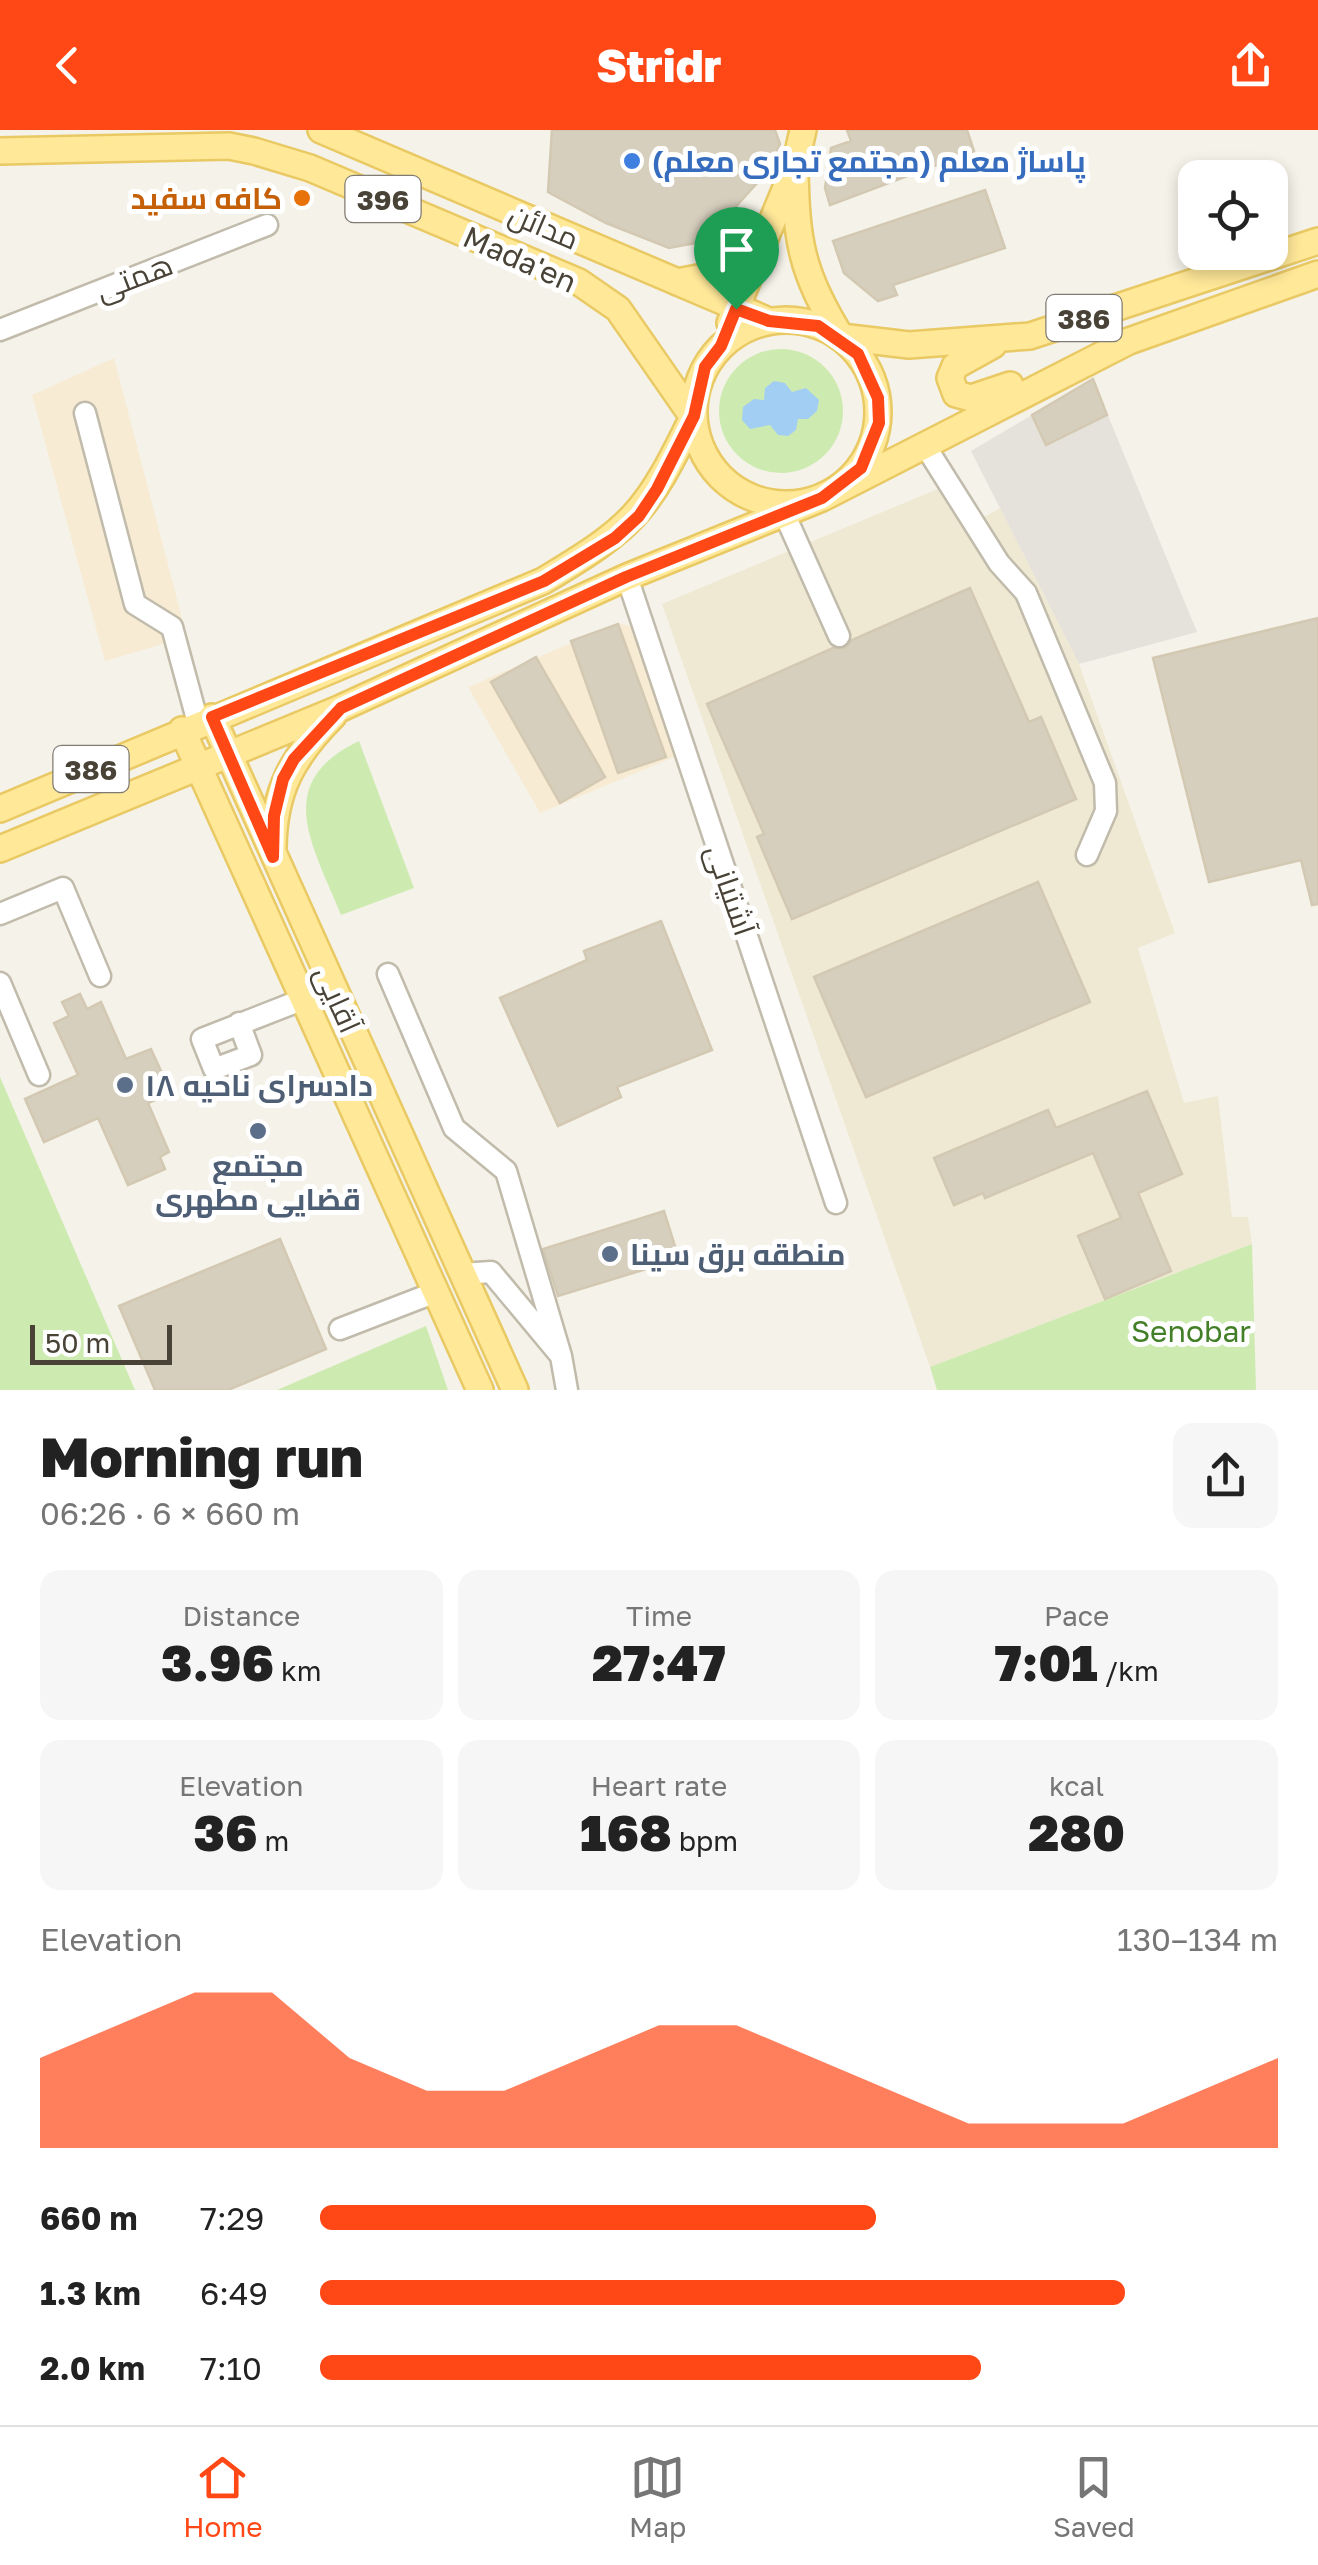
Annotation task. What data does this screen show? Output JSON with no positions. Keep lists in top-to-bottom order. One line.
{"streets":{"main road":["396","مدائن","Mada'en","386","آقایی"],"street":["همتی","آشتیانی"]},"crossings":[["مدائن","Mada'en"],["مدائن","386"],["Mada'en","386"],["386","آشتیانی"],["386","آقایی"]],"parks":["Senobar"],"places":["پاساژ معلم (مجتمع تجاری معلم)","کافه سفید","دادسرای ناحیه ۱۸","مجتمع قضایی مطهری","منطقه برق سینا"],"scale_bar":"50 m","page":{"header":"Stridr","scale":"50 m","heading":["Morning run","06:26 · 6 × 660 m"],"stats":[["Distance","3.96 km"],["Time","27:47"],["Pace","7:01 /km"],["Elevation","36 m"],["Heart rate","168 bpm"],["kcal","280"]],"chart":["Elevation","130–134 m"],"list":[{"name":"660 m","note":"7:29"},{"name":"1.3 km","note":"6:49"},{"name":"2.0 km","note":"7:10"}],"tabs":["Home","Map","Saved"]}}
